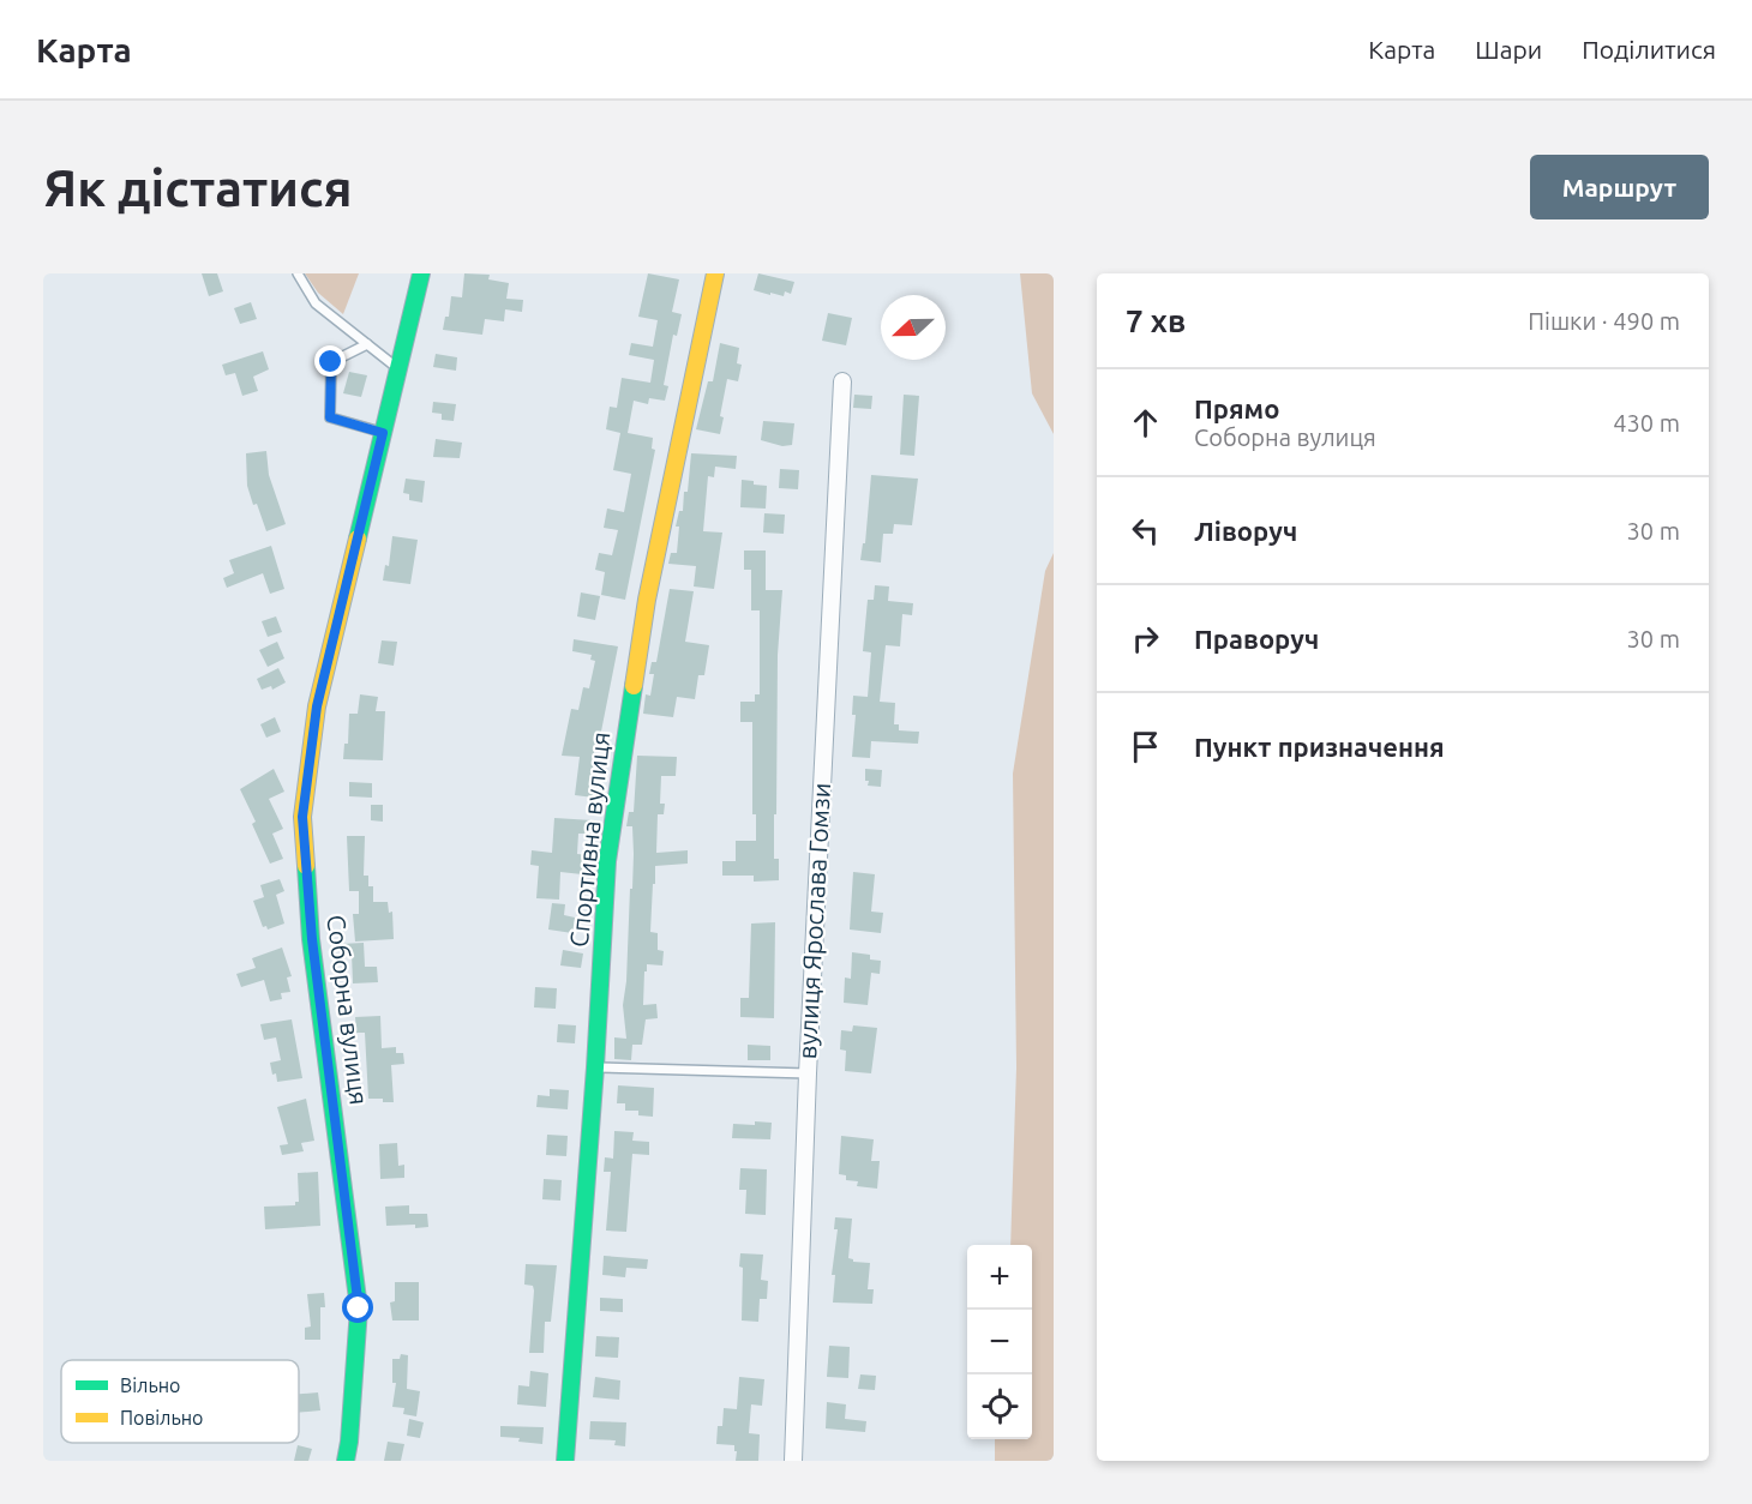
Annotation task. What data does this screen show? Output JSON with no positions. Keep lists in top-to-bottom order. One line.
{"streets":{"street":["Спортивна вулиця","вулиця Ярослава Гомзи","Соборна вулиця"]},"legend":["Вільно","Повільно"],"north":"left","page":{"header":"Карта","nav":["Карта","Шари","Поділитися"],"buttons":"Маршрут","title":"Як дістатися","heading":["7 хв","Пішки · 490 m"],"list":[["Прямо","Соборна вулиця","430 m"],["Ліворуч","30 m"],["Праворуч","30 m"],"Пункт призначення"],"map_buttons":["+","−"]}}
